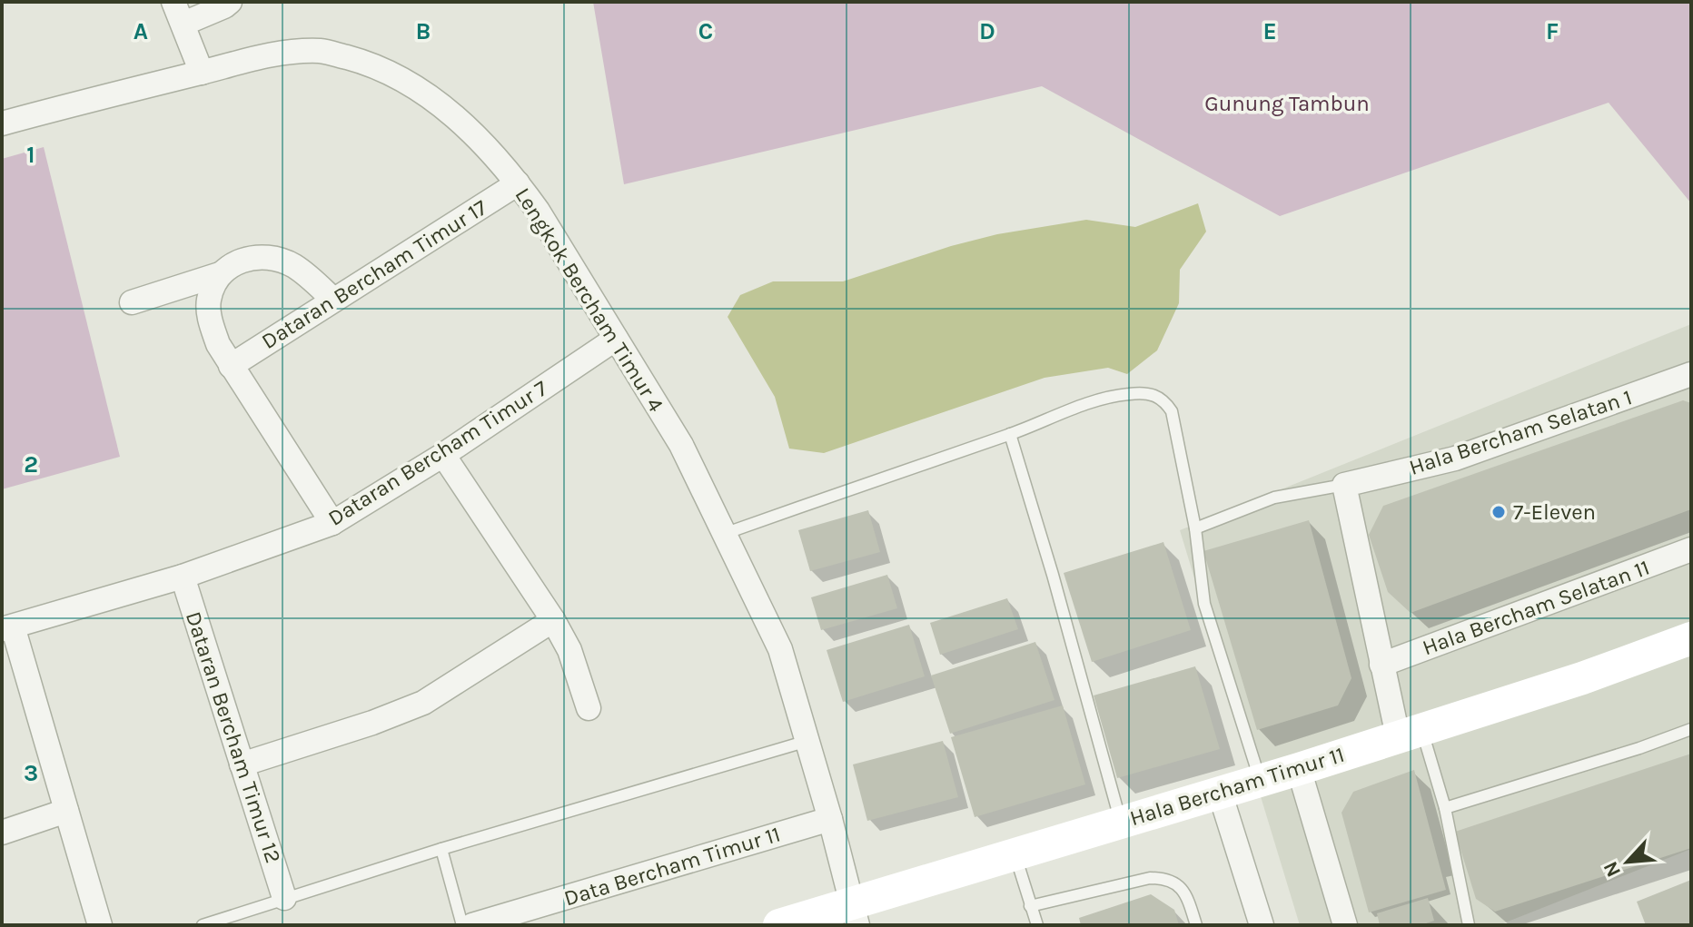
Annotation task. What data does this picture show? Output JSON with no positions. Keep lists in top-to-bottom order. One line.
{"streets":{"street":["Dataran Bercham Timur 17","Lengkok Bercham Timur 4","Hala Bercham Selatan 1","Dataran Bercham Timur 7","Hala Bercham Selatan 11","Dataran Bercham Timur 12","Hala Bercham Timur 11","Data Bercham Timur 11"]},"crossings":[["Dataran Bercham Timur 17","Lengkok Bercham Timur 4"],["Lengkok Bercham Timur 4","Dataran Bercham Timur 7"],["Lengkok Bercham Timur 4","Hala Bercham Timur 11"],["Lengkok Bercham Timur 4","Data Bercham Timur 11"],["Dataran Bercham Timur 7","Dataran Bercham Timur 12"]],"parks":["Gunung Tambun"],"places":["7-Eleven"],"north":"bottom left","grid":{"columns":["A","B","C","D","E","F"],"rows":["1","2","3"]}}
